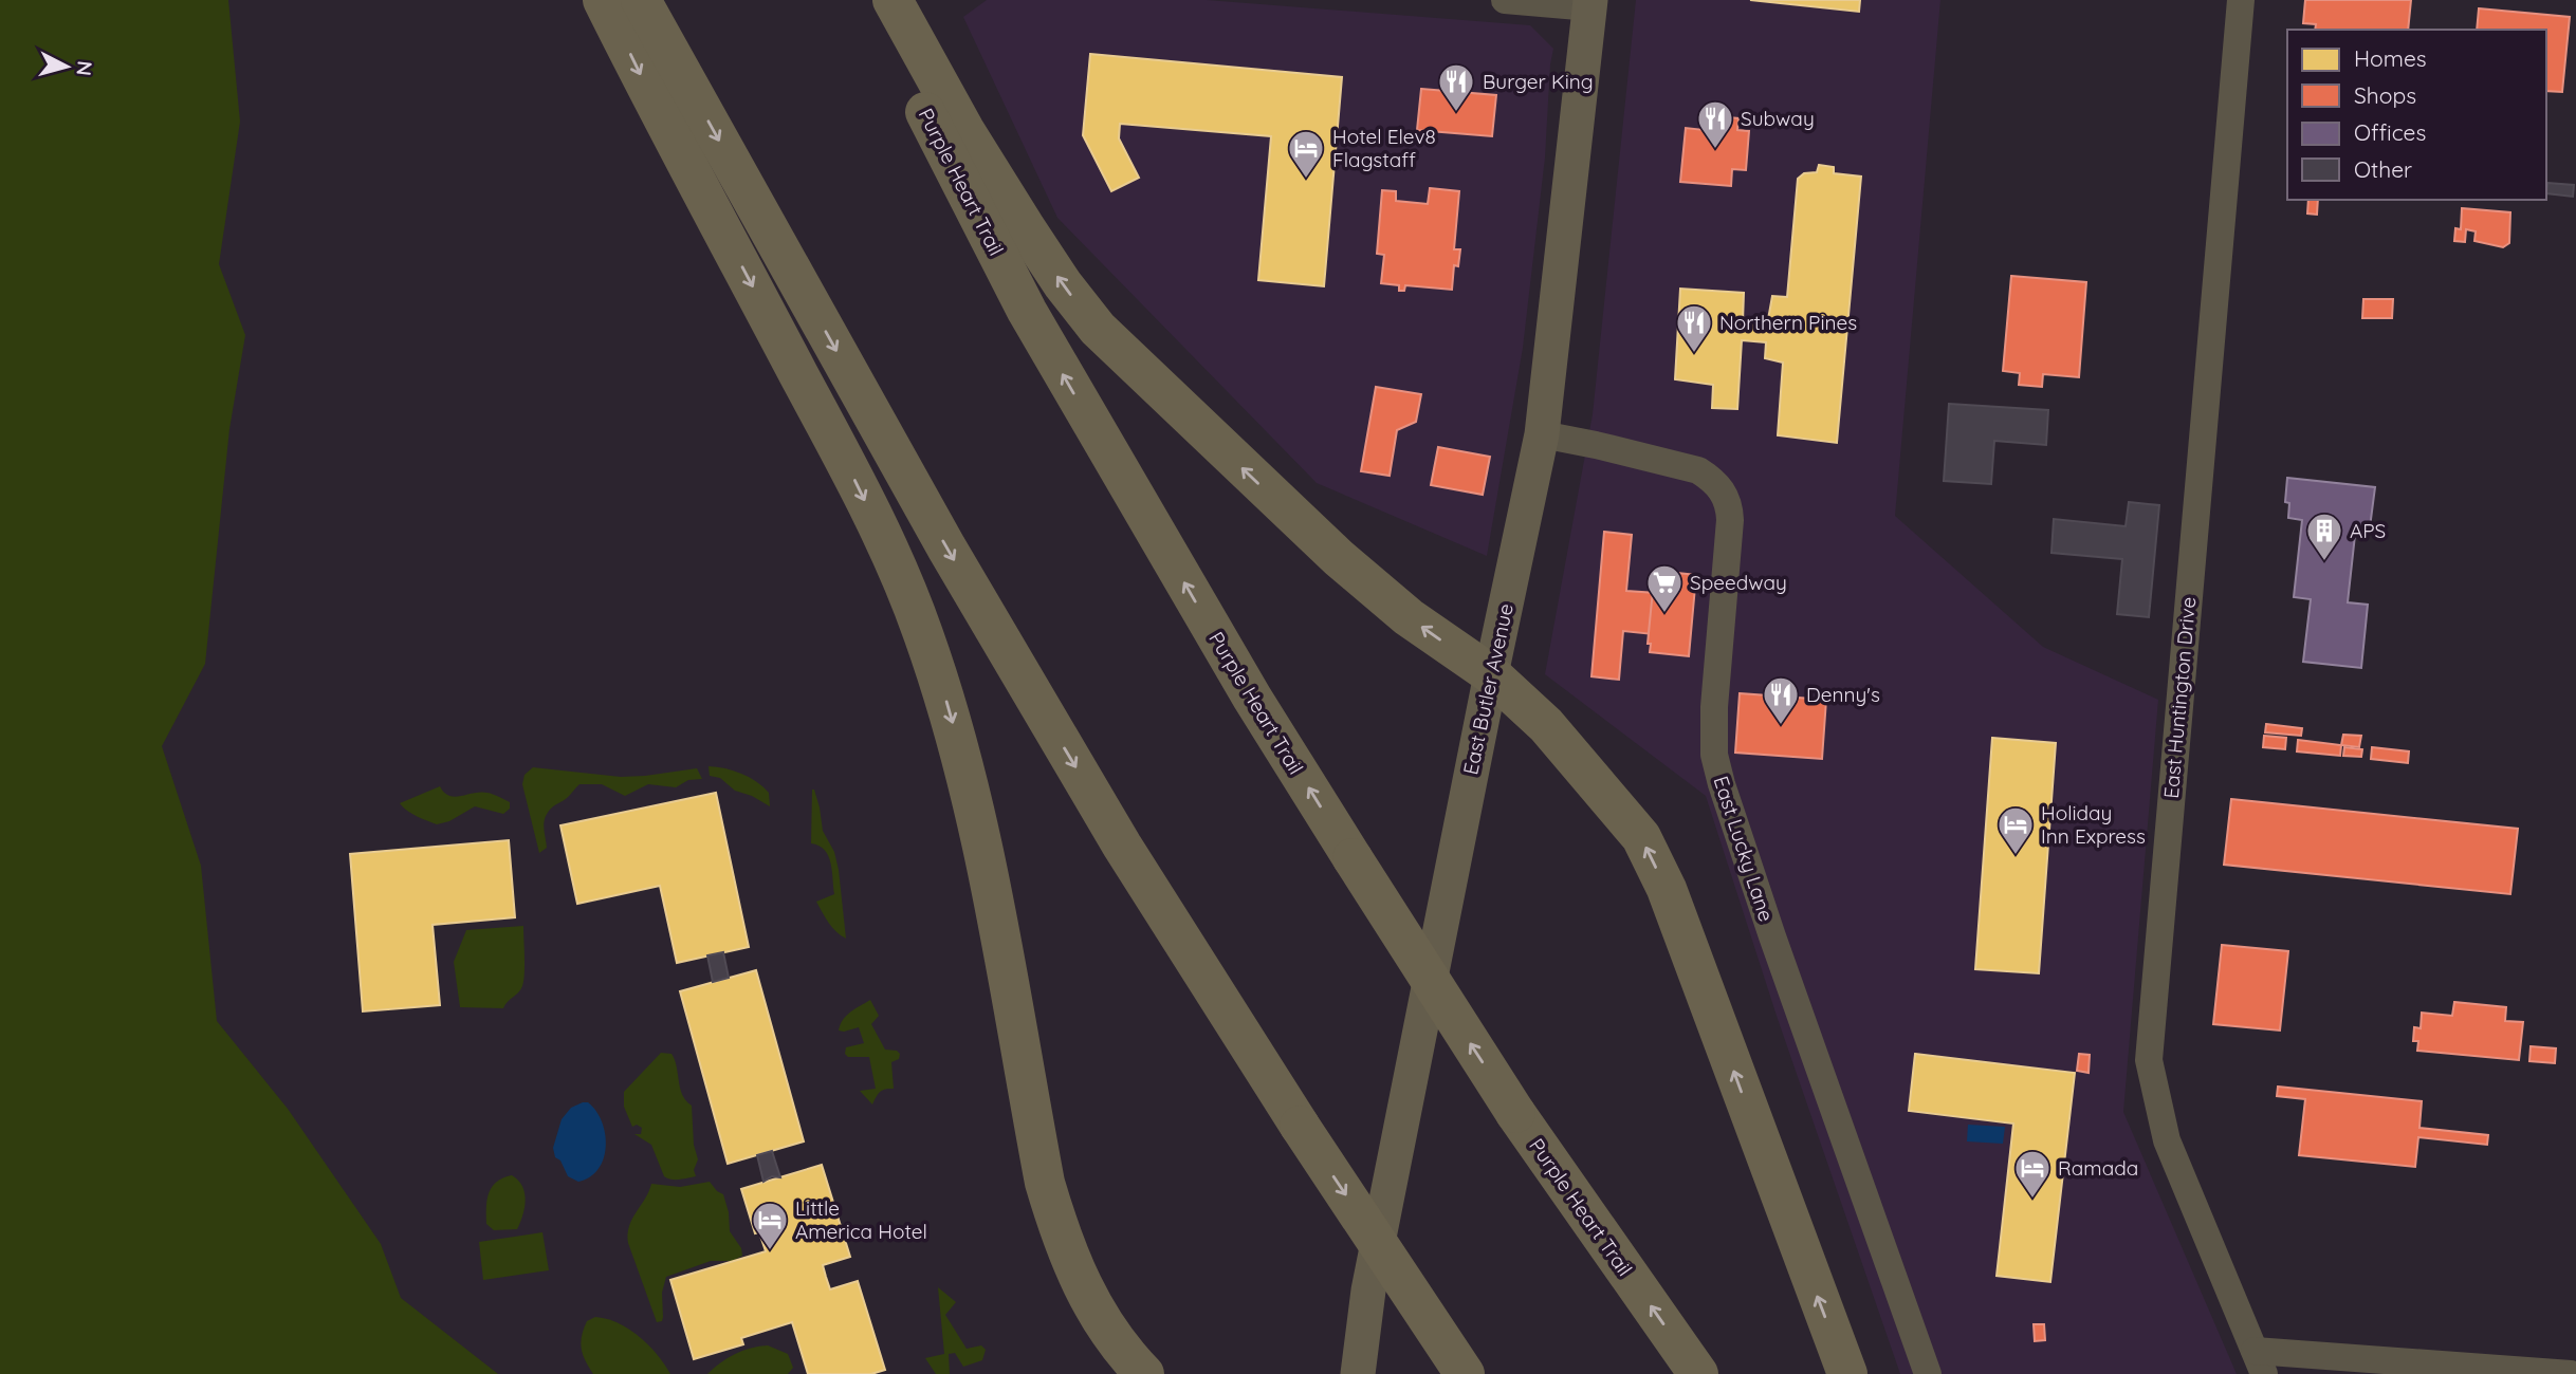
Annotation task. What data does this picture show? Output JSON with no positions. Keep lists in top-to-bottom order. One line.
{"streets":{"highway":["Purple Heart Trail"],"main road":["East Butler Avenue"],"street":["East Huntington Drive","East Lucky Lane"]},"crossings":[["East Butler Avenue","East Lucky Lane"]],"places":{"restaurant":["Burger King","Subway","Northern Pines","Denny's"],"hotel":["Hotel Elev8 Flagstaff","Holiday Inn Express","Ramada","Little America Hotel"],"building":["APS"],"supermarket":["Speedway"]},"legend":["Homes","Shops","Offices","Other"],"north":"right"}
